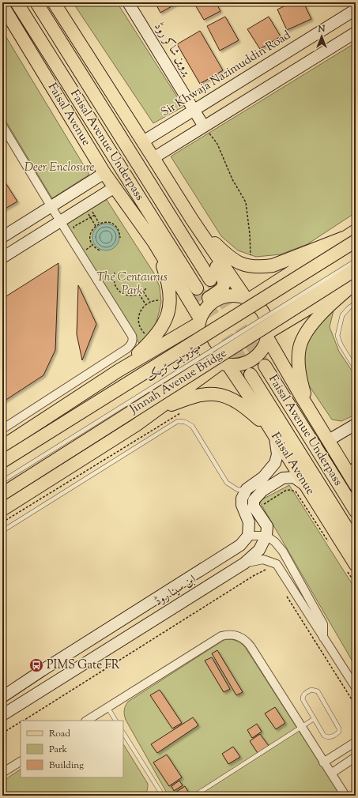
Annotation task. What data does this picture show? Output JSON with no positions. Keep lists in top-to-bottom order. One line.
{"streets":{"main road":["پروین شاکر روڈ","Sir Khwaja Nazimuddin Road","Faisal Avenue","Faisal Avenue Underpass","Jinnah Avenue Bridge","ابن سینا روڈ"],"lane":["میٹرو بس ٹریک"]},"crossings":[["پروین شاکر روڈ","Sir Khwaja Nazimuddin Road"]],"parks":["Deer Enclosure","The Centaurus Park"],"places":{"bus stop":["PIMS Gate FR"]},"legend":["Road","Park","Building"],"north":"top"}
